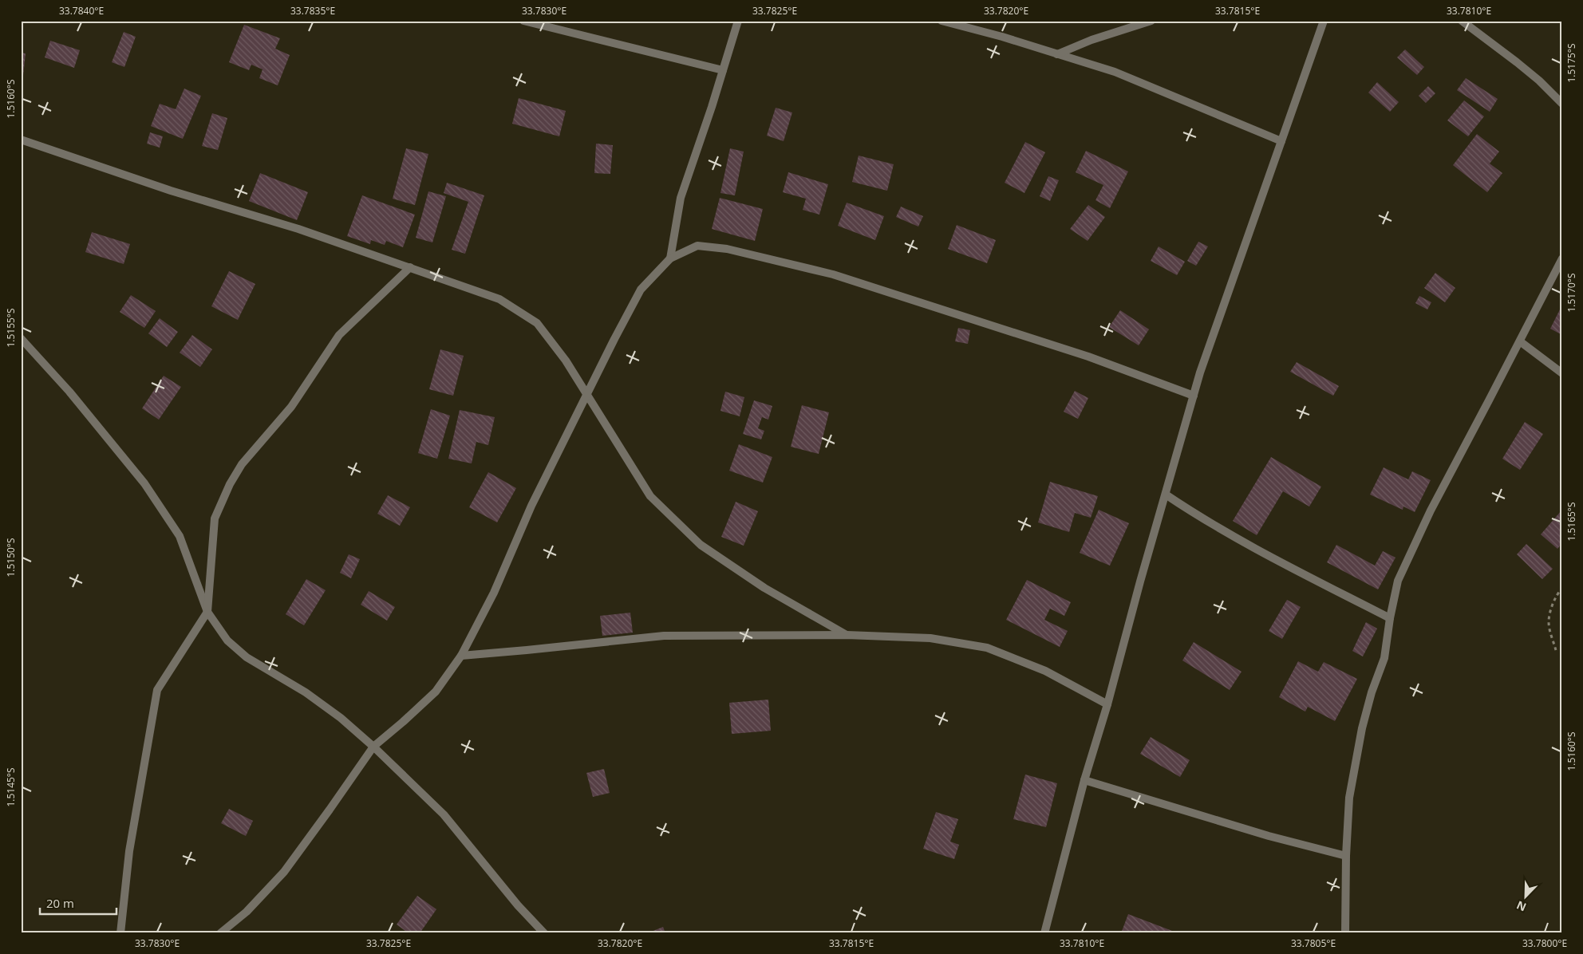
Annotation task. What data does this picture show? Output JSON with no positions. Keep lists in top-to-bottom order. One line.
{"scale_bar":"20 m","north":"bottom left","coordinates":["33.7840°E","33.7835°E","33.7830°E","33.7825°E","33.7820°E","33.7815°E","33.7810°E","1.5175°S","1.5160°S","1.5170°S","1.5155°S","1.5165°S","1.5150°S","1.5145°S","33.7805°E","33.7800°E"]}
